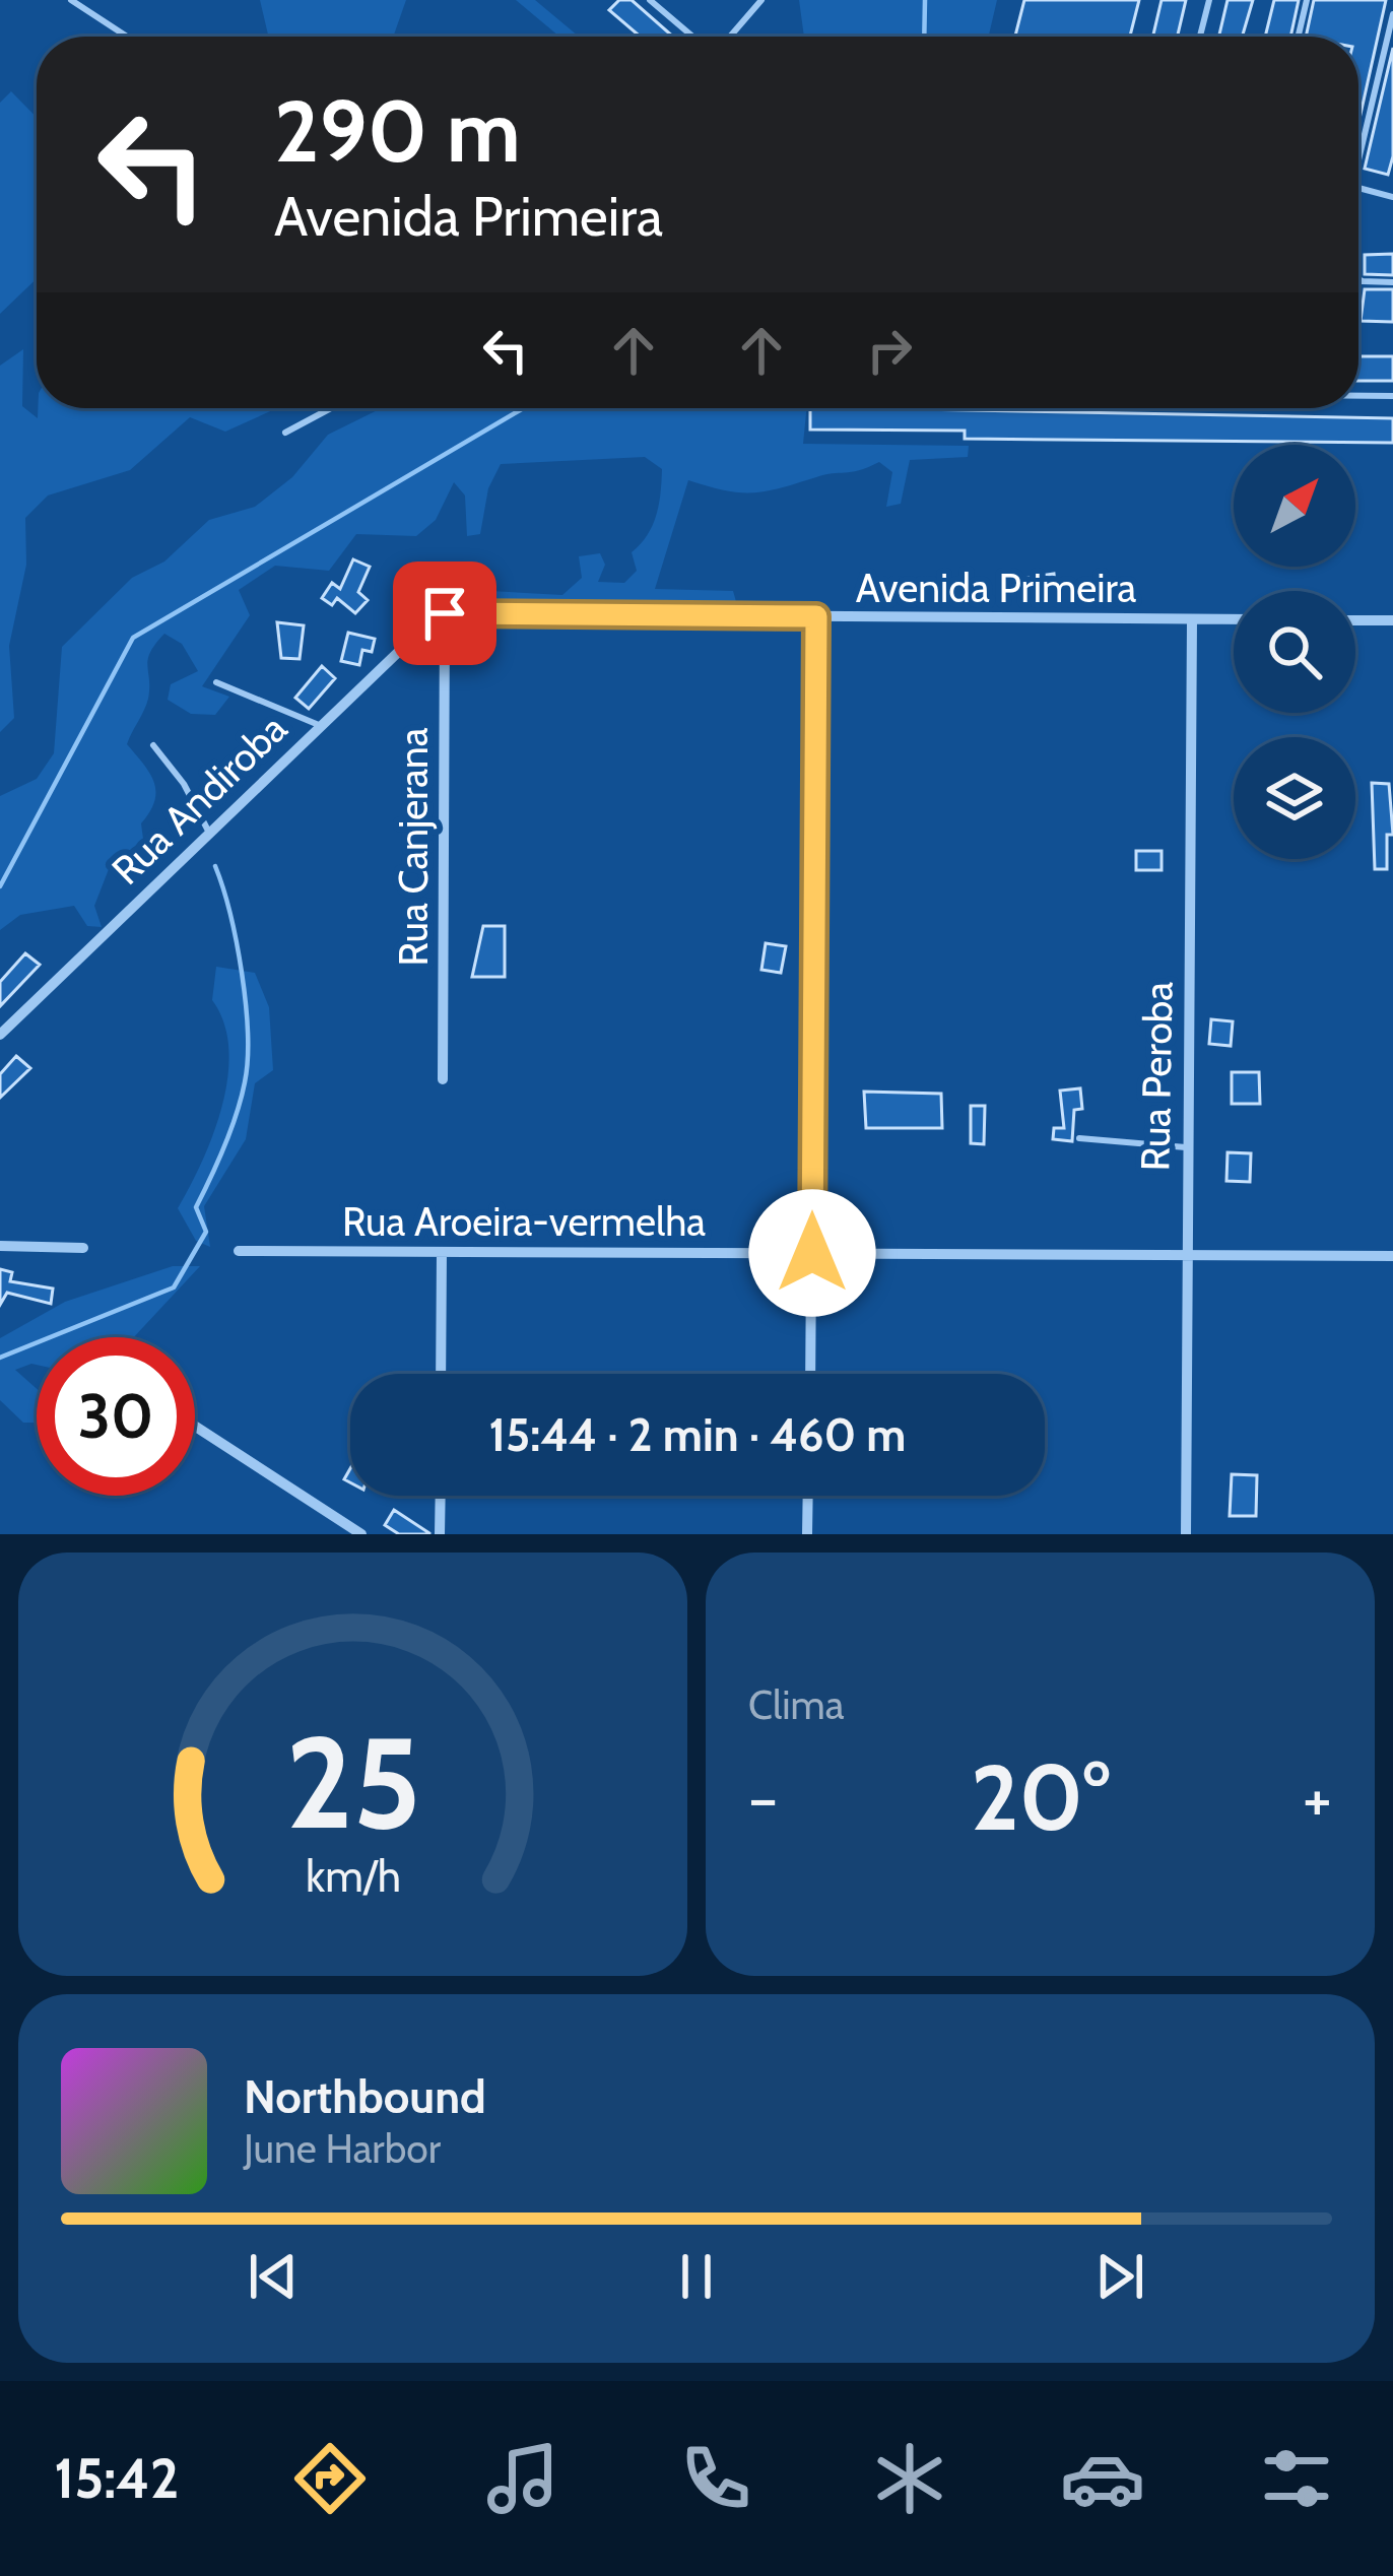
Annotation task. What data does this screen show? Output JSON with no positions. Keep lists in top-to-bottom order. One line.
{"streets":{"street":["Avenida Primeira","Rua Andiroba","Rua Canjerana","Rua Peroba","Rua Aroeira-vermelha"]},"crossings":[["Avenida Primeira","Rua Andiroba"],["Avenida Primeira","Rua Canjerana"],["Avenida Primeira","Rua Peroba"],["Rua Andiroba","Rua Canjerana"],["Rua Peroba","Rua Aroeira-vermelha"]],"north":"top right","page":{"turn":["290 m","Avenida Primeira"],"limit":"30","trip":"15:44 · 2 min · 460 m","tile":"Clima","heat":["−","20°","+"],"song":["Northbound","June Harbor"],"tabs":"15:42","gauge":["25","km/h"]}}
